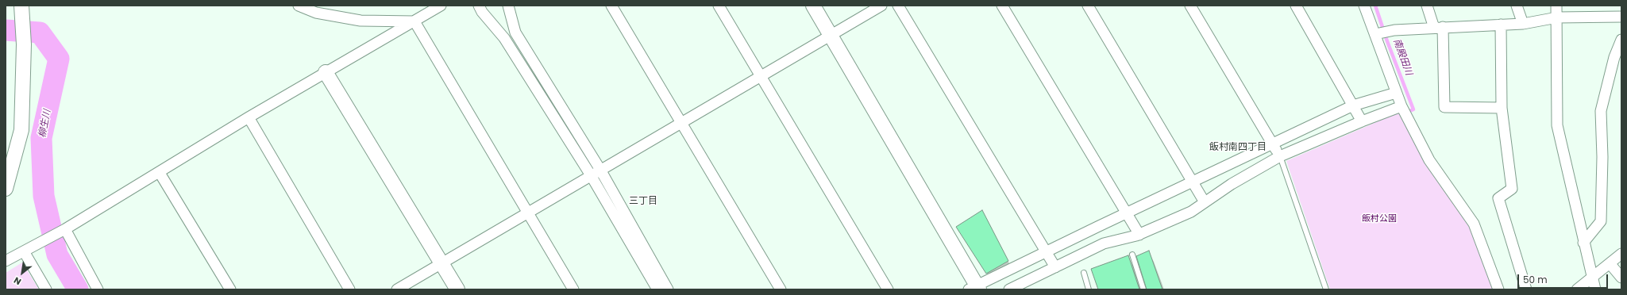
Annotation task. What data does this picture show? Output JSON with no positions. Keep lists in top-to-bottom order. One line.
{"districts":["飯村南四丁目","三丁目"],"water":["南殿田川","柳生川"],"parks":["飯村公園"],"scale_bar":"50 m","north":"bottom left"}
